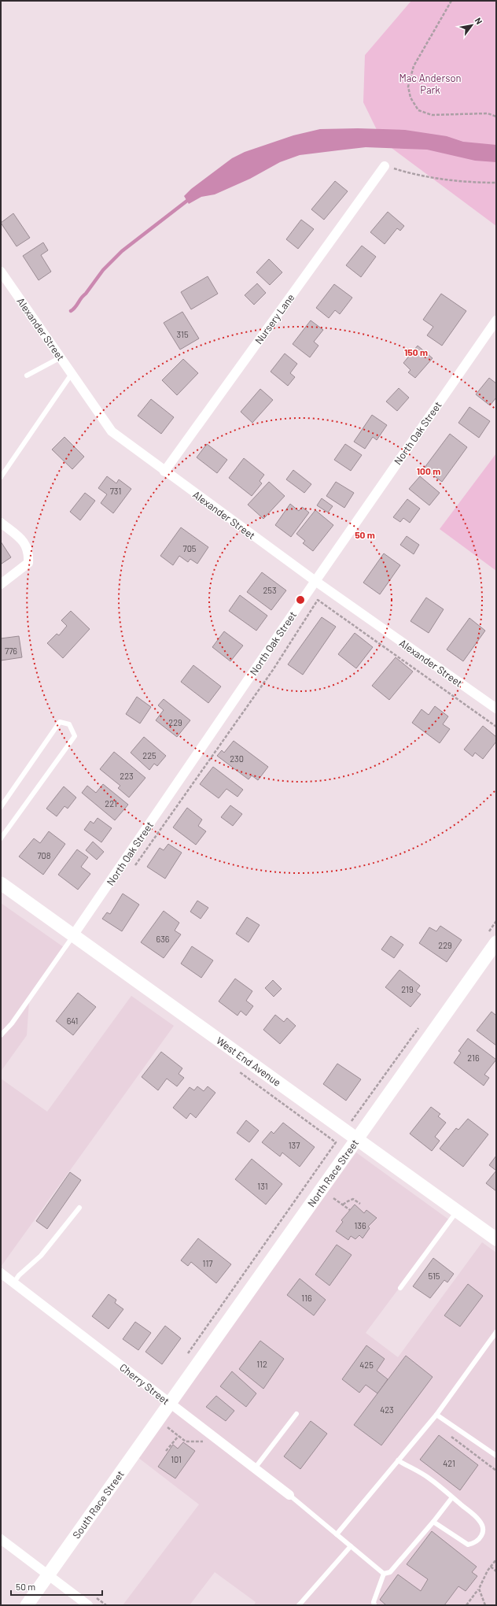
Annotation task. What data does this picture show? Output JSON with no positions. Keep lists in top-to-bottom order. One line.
{"streets":{"street":["Nursery Lane","Alexander Street","North Oak Street","West End Avenue","North Race Street","Cherry Street","South Race Street"]},"crossings":[["Nursery Lane","Alexander Street"],["Alexander Street","North Oak Street"],["North Oak Street","West End Avenue"],["West End Avenue","North Race Street"],["North Race Street","Cherry Street"],["North Race Street","South Race Street"],["Cherry Street","South Race Street"]],"parks":["Mac Anderson Park"],"house_numbers":["315","731","705","253","776","229","225","230","223","221","708","636","229","219","641","216","137","131","136","117","515","116","112","425","423","101","421"],"scale_bar":"50 m","north":"top right","rings":["150 m","100 m","50 m"]}
